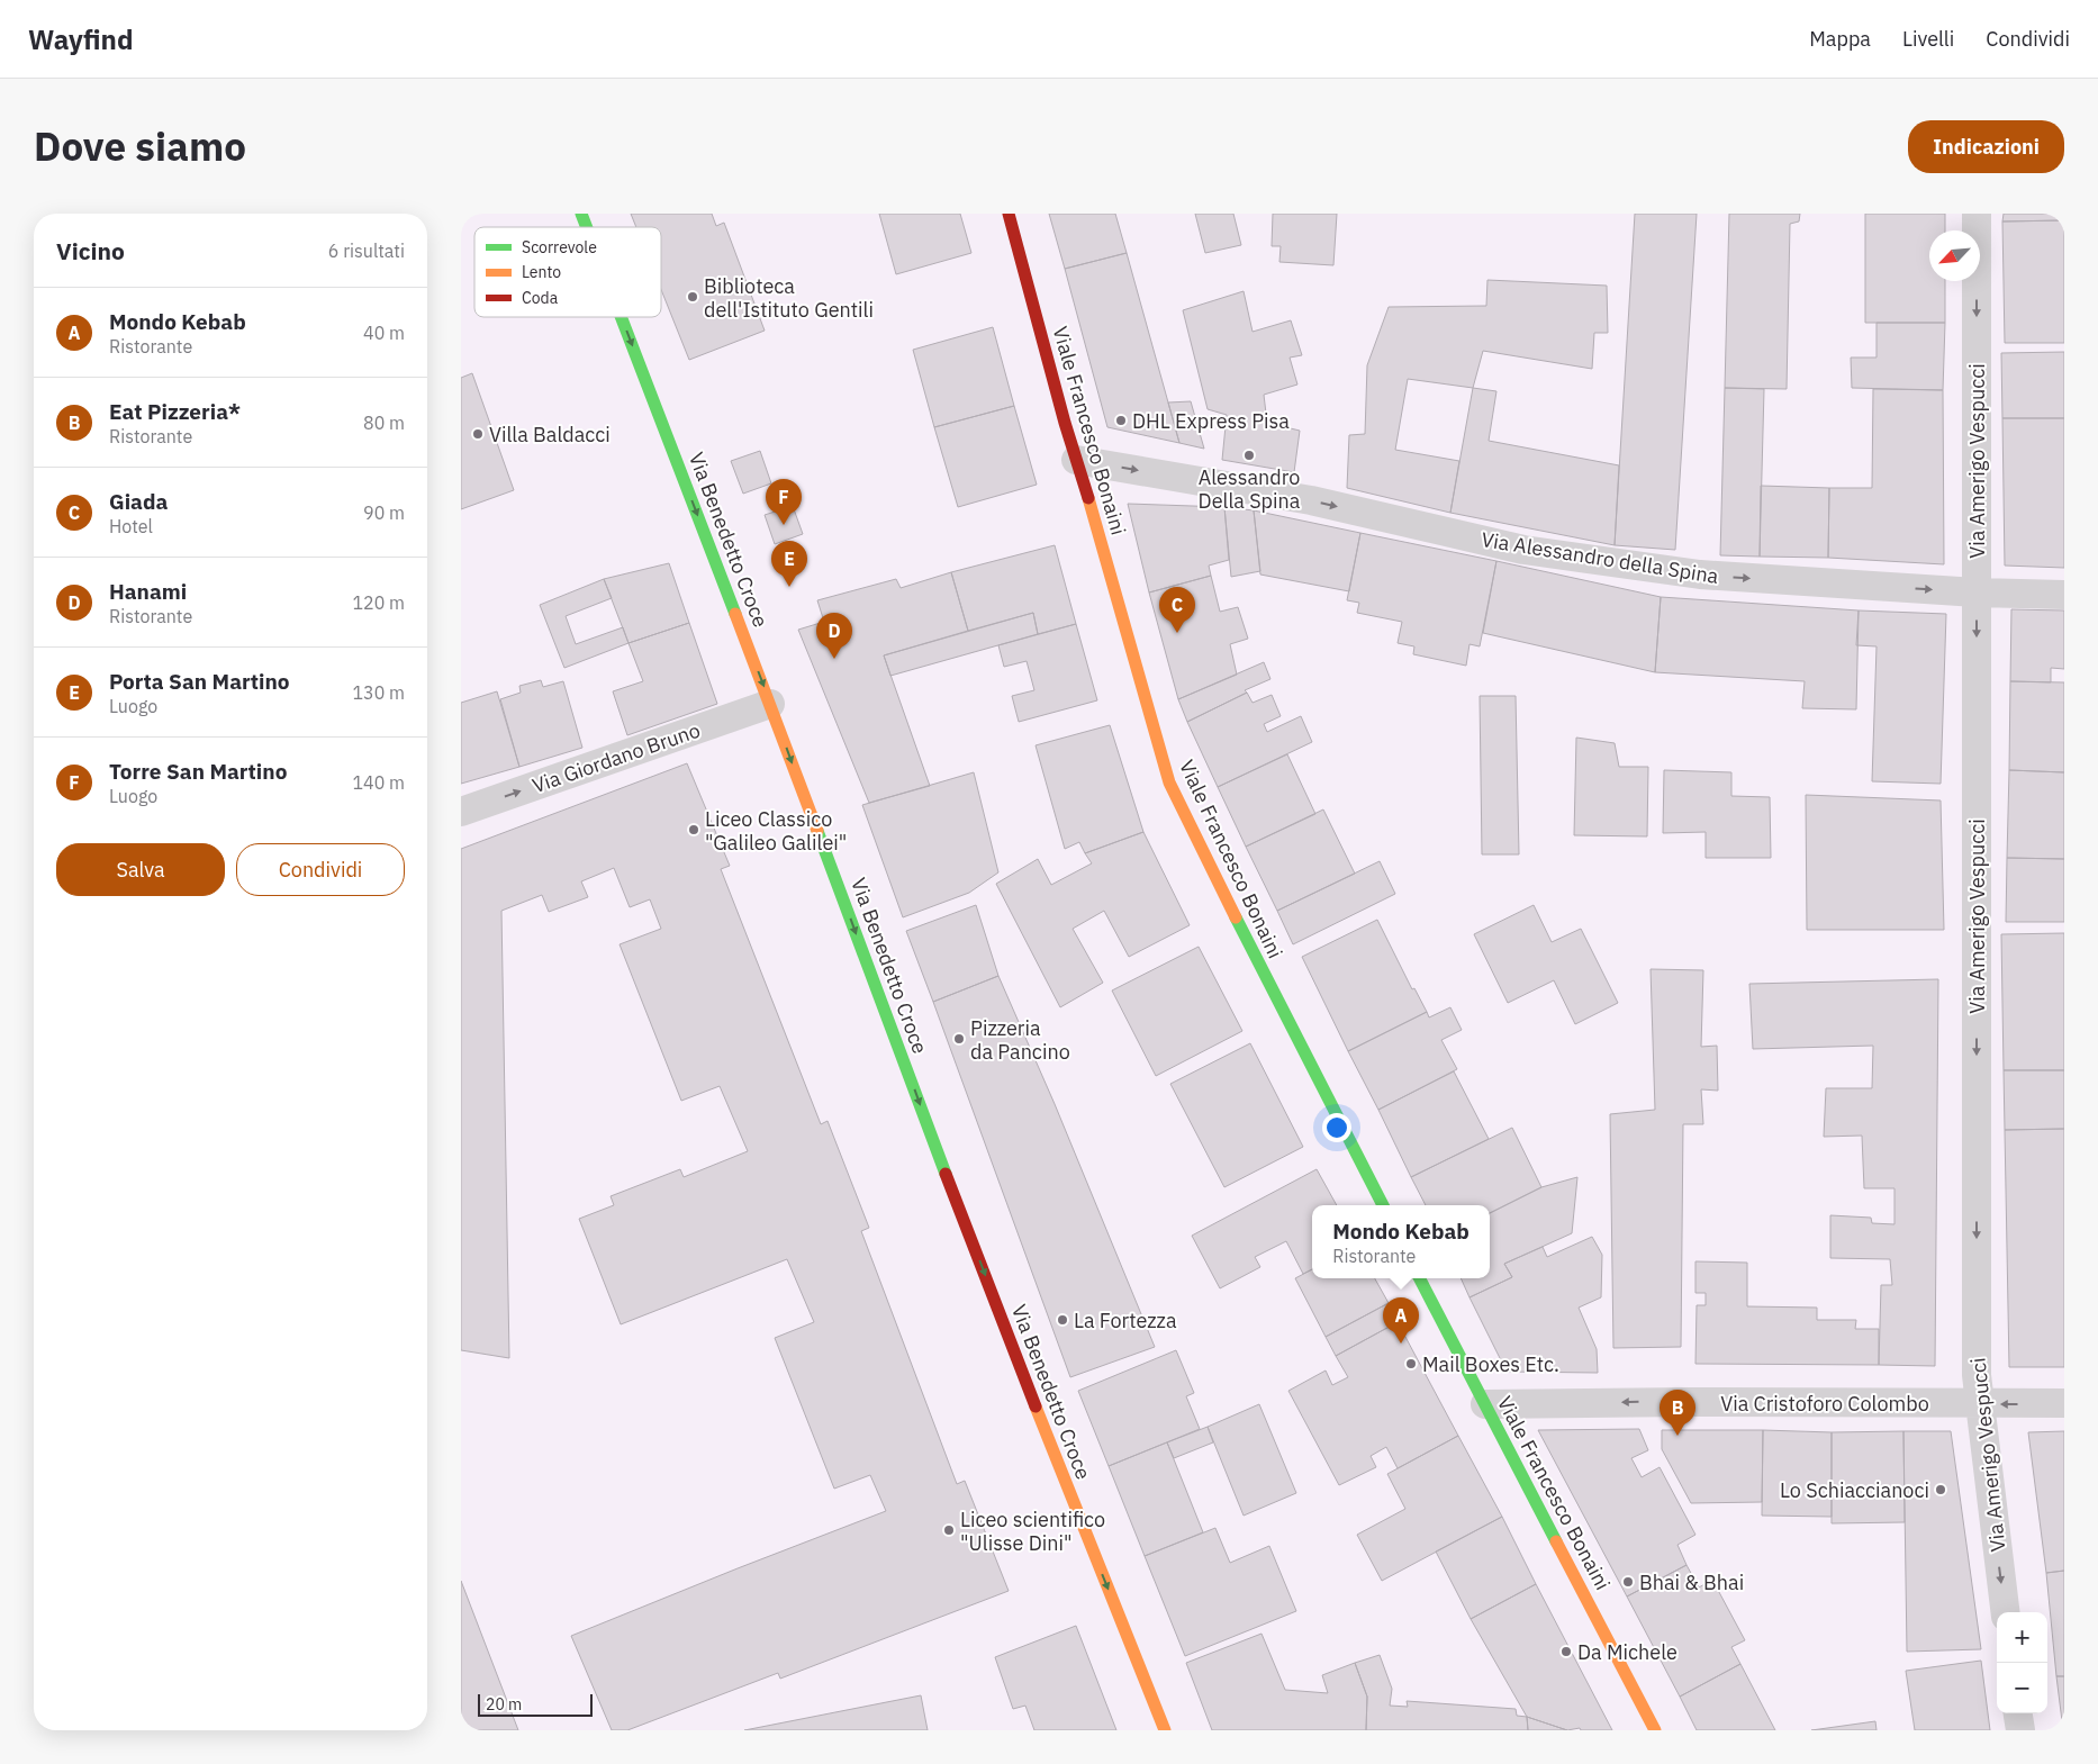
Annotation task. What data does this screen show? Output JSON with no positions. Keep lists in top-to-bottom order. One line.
{"streets":{"street":["Viale Francesco Bonaini","Via Amerigo Vespucci","Via Benedetto Croce","Via Alessandro della Spina","Via Giordano Bruno","Via Cristoforo Colombo"]},"crossings":[["Viale Francesco Bonaini","Via Alessandro della Spina"],["Viale Francesco Bonaini","Via Cristoforo Colombo"],["Via Amerigo Vespucci","Via Alessandro della Spina"],["Via Amerigo Vespucci","Via Cristoforo Colombo"],["Via Benedetto Croce","Via Giordano Bruno"]],"one_way":["Via Amerigo Vespucci","Via Benedetto Croce","Via Alessandro della Spina","Via Giordano Bruno","Via Cristoforo Colombo"],"places":["Biblioteca dell'Istituto Gentili","DHL Express Pisa","Villa Baldacci","Alessandro Della Spina","Liceo Classico \"Galileo Galilei\"","Pizzeria da Pancino","La Fortezza","Mail Boxes Etc.","Lo Schiaccianoci","Liceo scientifico \"Ulisse Dini\"","Bhai & Bhai","Da Michele"],"legend":["Scorrevole","Lento","Coda"],"scale_bar":"20 m","north":"bottom left","page":{"header":"Wayfind","nav":["Mappa","Livelli","Condividi"],"title":"Dove siamo","buttons":["Indicazioni",["Salva","Condividi"]],"heading":["Vicino","6 risultati"],"list":[{"mark":"A","name":"Mondo Kebab","note":"Ristorante","value":"40 m"},{"mark":"B","name":"Eat Pizzeria*","note":"Ristorante","value":"80 m"},{"mark":"C","name":"Giada","note":"Hotel","value":"90 m"},{"mark":"D","name":"Hanami","note":"Ristorante","value":"120 m"},{"mark":"E","name":"Porta San Martino","note":"Luogo","value":"130 m"},{"mark":"F","name":"Torre San Martino","note":"Luogo","value":"140 m"}],"pins":["F","E","C","D","A","B"],"popup":["Mondo Kebab","Ristorante"],"map_buttons":["+","−"],"scale":"20 m"}}
